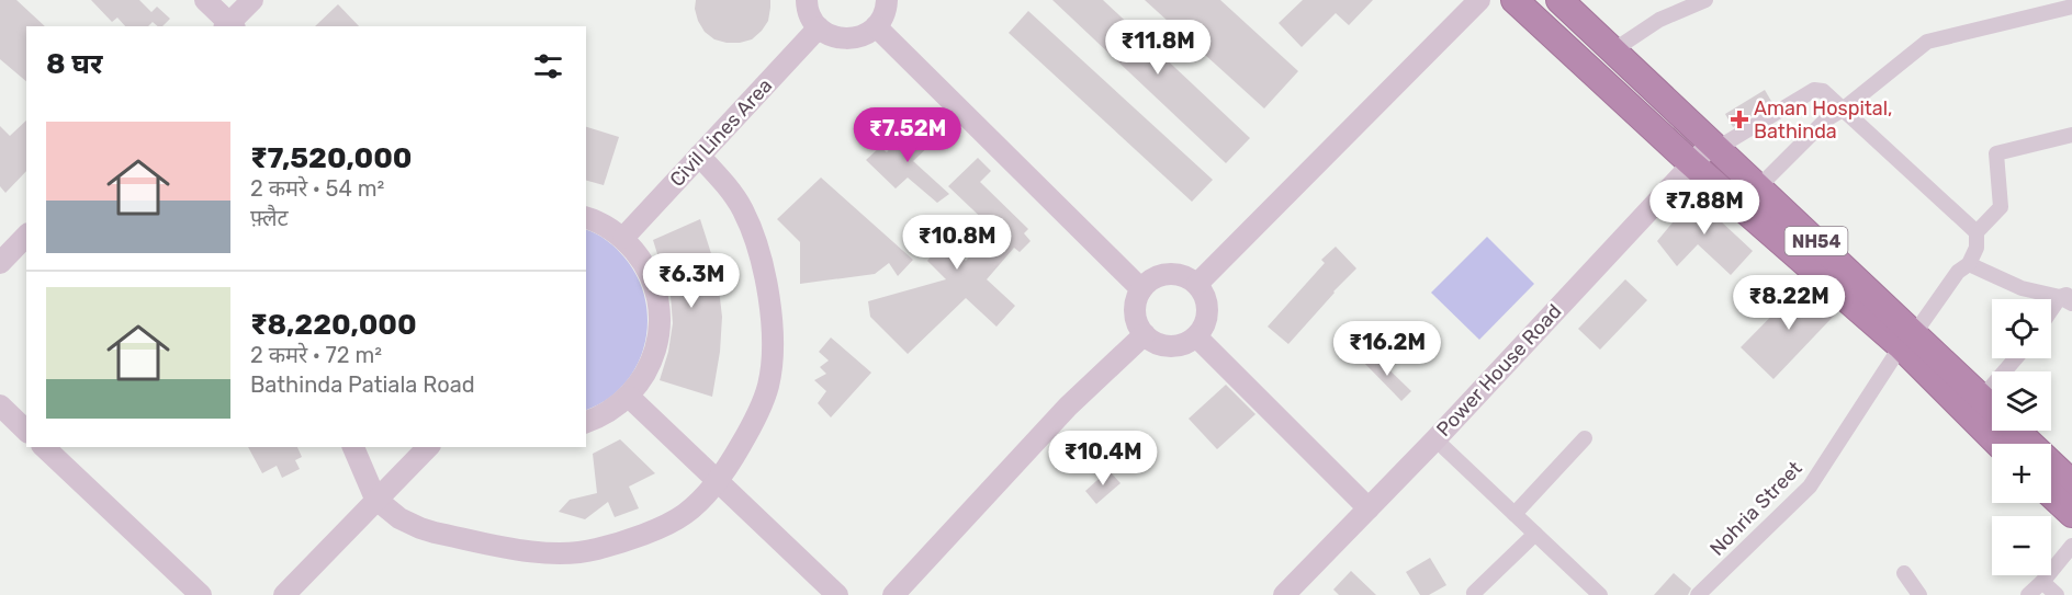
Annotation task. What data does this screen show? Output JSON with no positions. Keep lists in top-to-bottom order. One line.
{"streets":{"highway":["NH54"],"street":["Civil Lines Area","Power House Road","Nohria Street"]},"crossings":[["NH54","Power House Road"],["NH54","Nohria Street"]],"places":{"health":["Aman Hospital, Bathinda"]},"page":{"price":["₹11.8M","₹7.52M","₹7.88M","₹10.8M","₹6.3M","₹8.22M","₹16.2M","₹10.4M"],"heading":"8 घर","list":[{"name":"₹7,520,000","note":"2 कमरे · 54 m² · फ़्लैट"},{"name":"₹8,220,000","note":"2 कमरे · 72 m² · Bathinda Patiala Road"}],"map_buttons":["+","−"]}}
